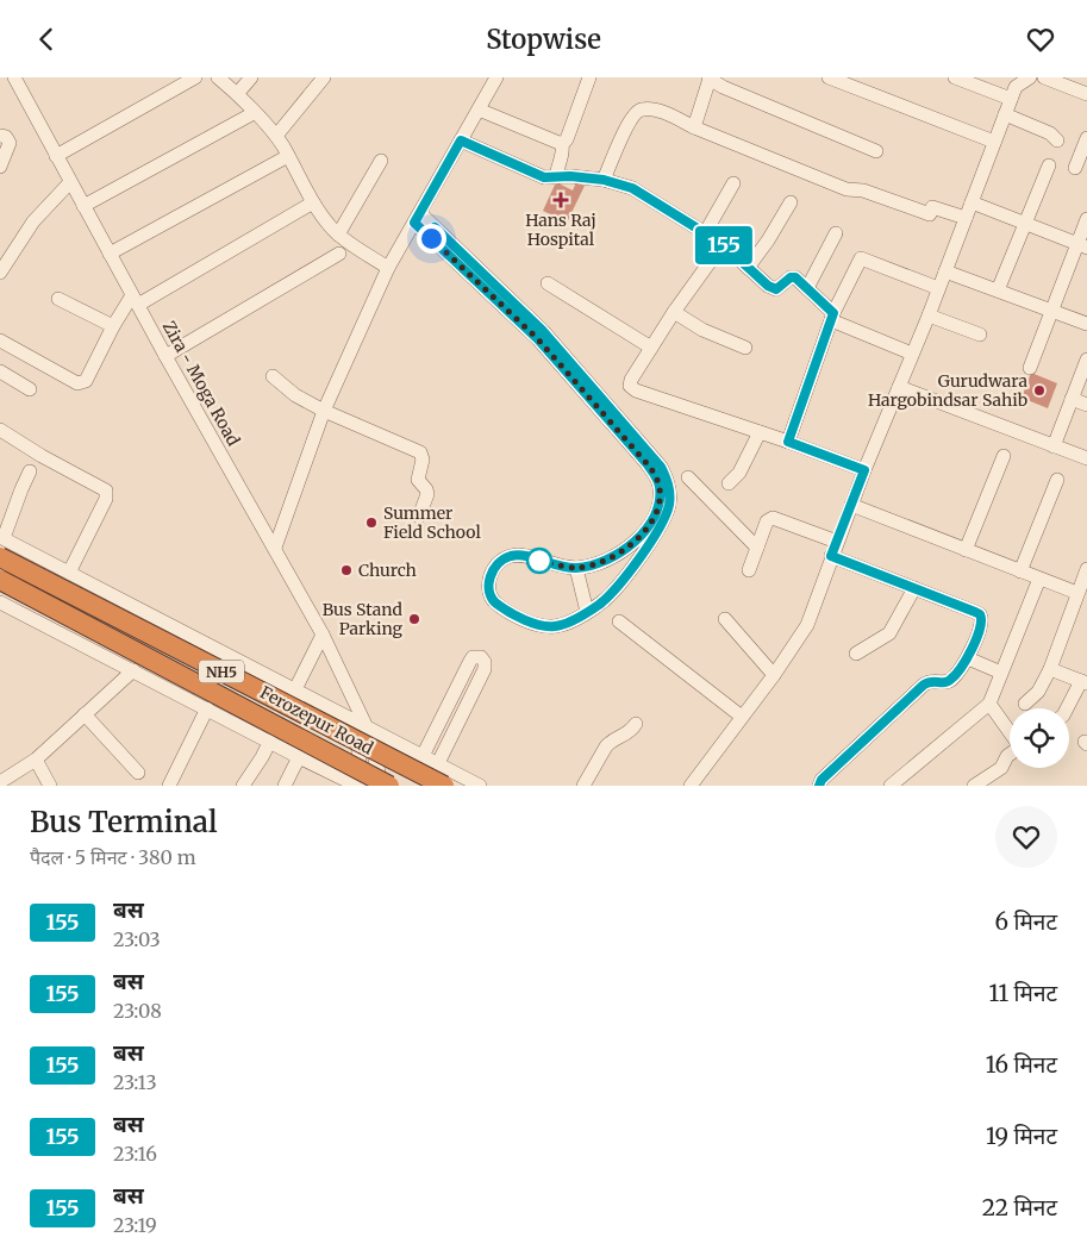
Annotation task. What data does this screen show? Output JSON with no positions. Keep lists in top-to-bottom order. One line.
{"streets":{"highway":["NH5","Ferozepur Road"],"street":["Zira - Moga Road"]},"places":{"health":["Hans Raj Hospital"],"other":["Gurudwara Hargobindsar Sahib","Summer Field School","Church","Bus Stand Parking"]},"lines":["bus line 155"],"page":{"header":"Stopwise","on_map":"155","heading":["Bus Terminal","पैदल · 5 मिनट · 380 m"],"list":[{"mark":"155","name":"बस","note":"23:03","value":"6 मिनट"},{"mark":"155","name":"बस","note":"23:08","value":"11 मिनट"},{"mark":"155","name":"बस","note":"23:13","value":"16 मिनट"},{"mark":"155","name":"बस","note":"23:16","value":"19 मिनट"},{"mark":"155","name":"बस","note":"23:19","value":"22 मिनट"}]}}
